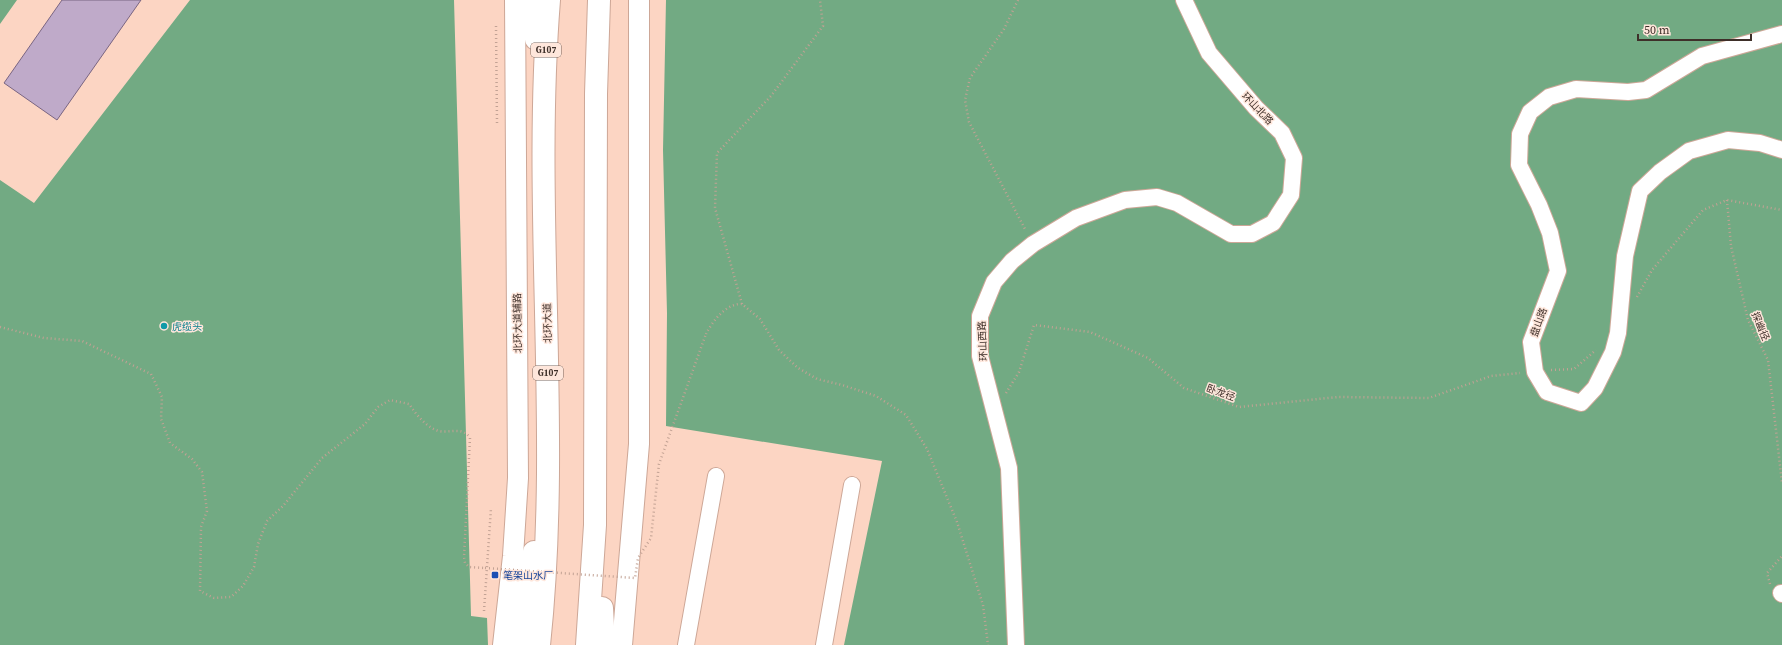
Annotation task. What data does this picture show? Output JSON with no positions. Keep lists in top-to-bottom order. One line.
{"streets":{"highway":["G107","北环大道"],"main road":["北环大道辅路"],"lane":["环山北路","盘山路","环山西路"],"path":["探幽径","卧龙径"]},"crossings":[["环山北路","环山西路"],["盘山路","卧龙径"],["环山西路","卧龙径"]],"places":{"other":["虎缆头"],"transit":["笔架山水厂"]},"scale_bar":"50 m"}
